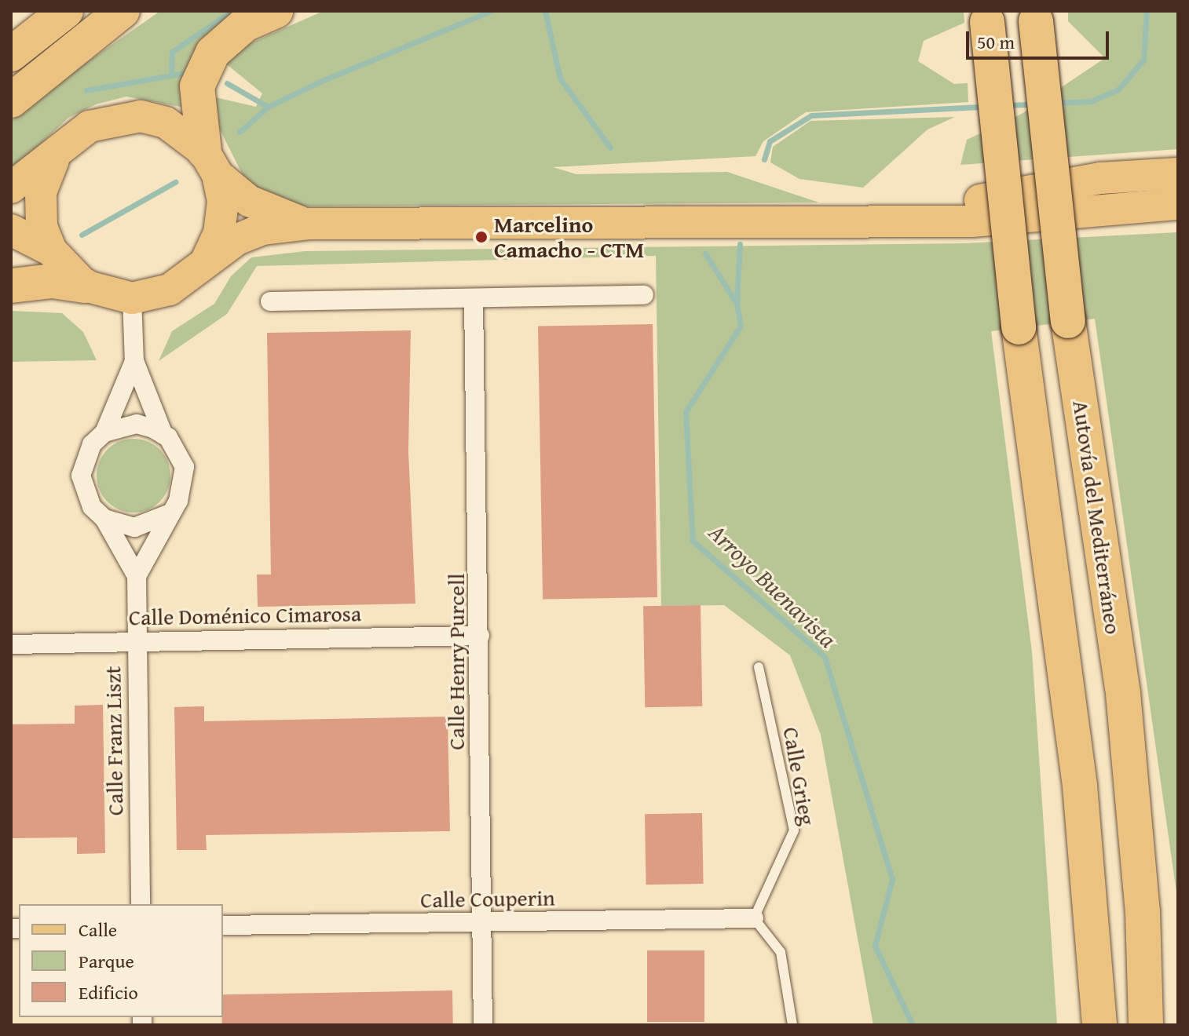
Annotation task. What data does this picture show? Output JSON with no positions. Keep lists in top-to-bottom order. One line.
{"streets":{"highway":["Autovía del Mediterráneo"],"street":["Calle Doménico Cimarosa","Calle Henry Purcell","Calle Franz Liszt","Calle Couperin"],"lane":["Calle Grieg"]},"crossings":[["Calle Doménico Cimarosa","Calle Henry Purcell"],["Calle Doménico Cimarosa","Calle Franz Liszt"],["Calle Henry Purcell","Calle Couperin"],["Calle Grieg","Calle Couperin"]],"water":["Arroyo Buenavista"],"places":["Marcelino Camacho - CTM"],"legend":["Calle","Parque","Edificio"],"scale_bar":"50 m"}
